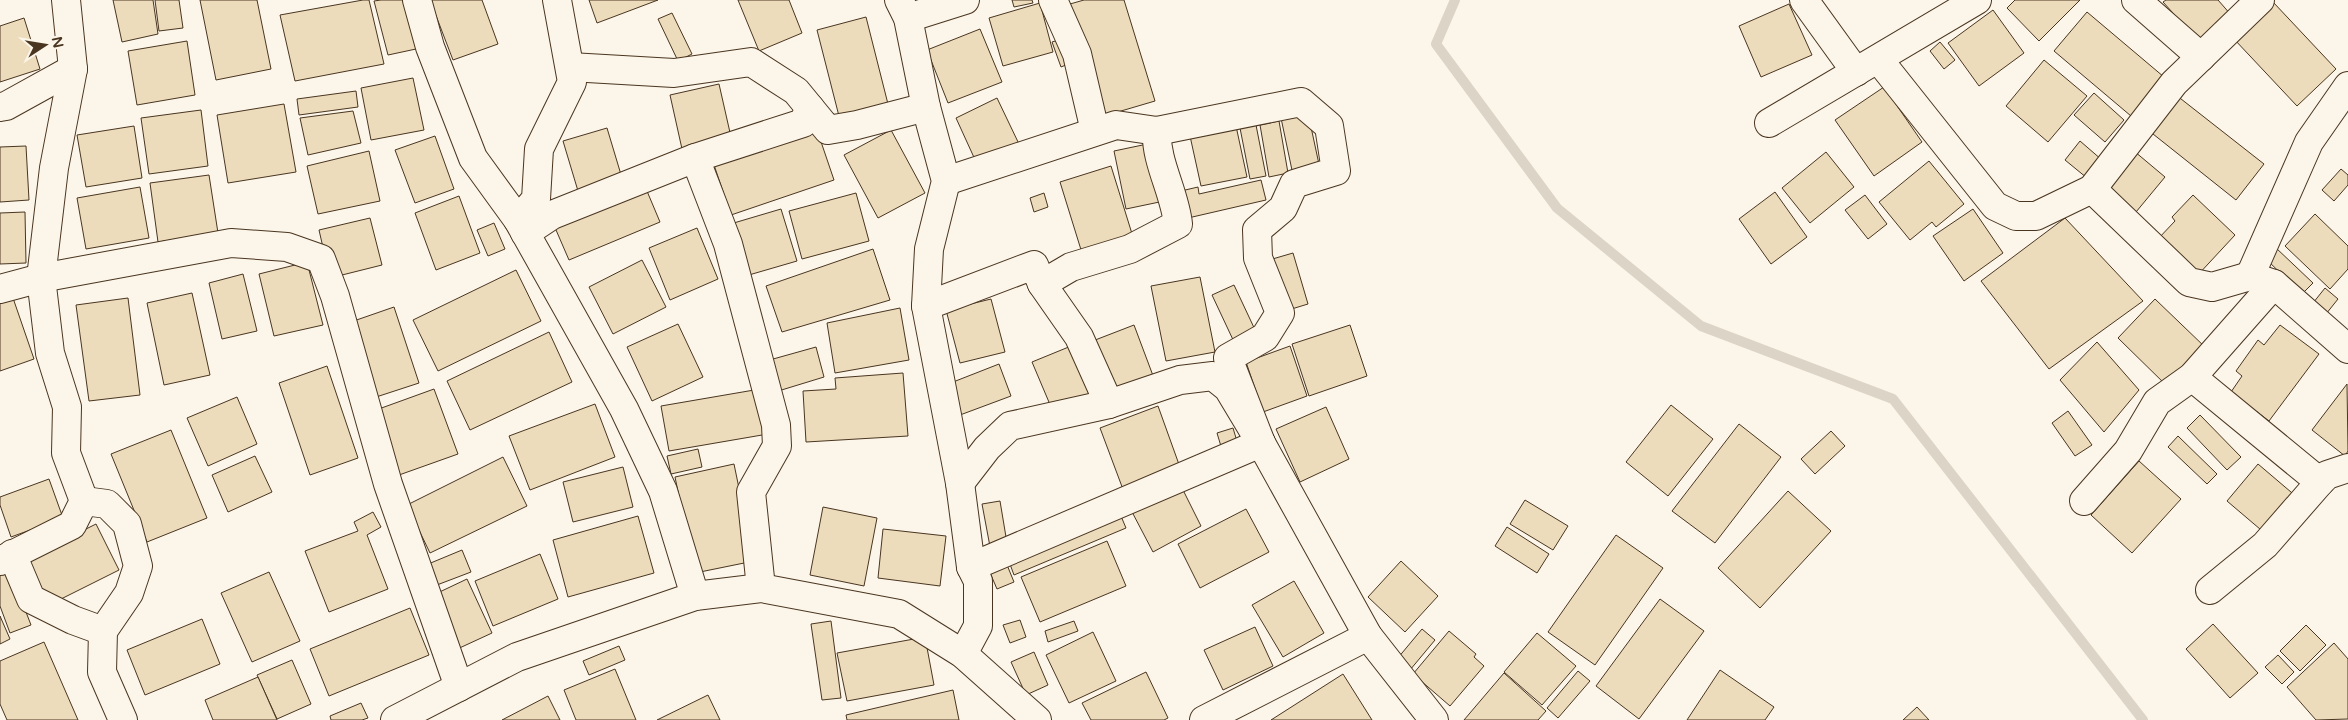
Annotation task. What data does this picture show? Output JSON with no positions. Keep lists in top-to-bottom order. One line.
{"north":"right"}
